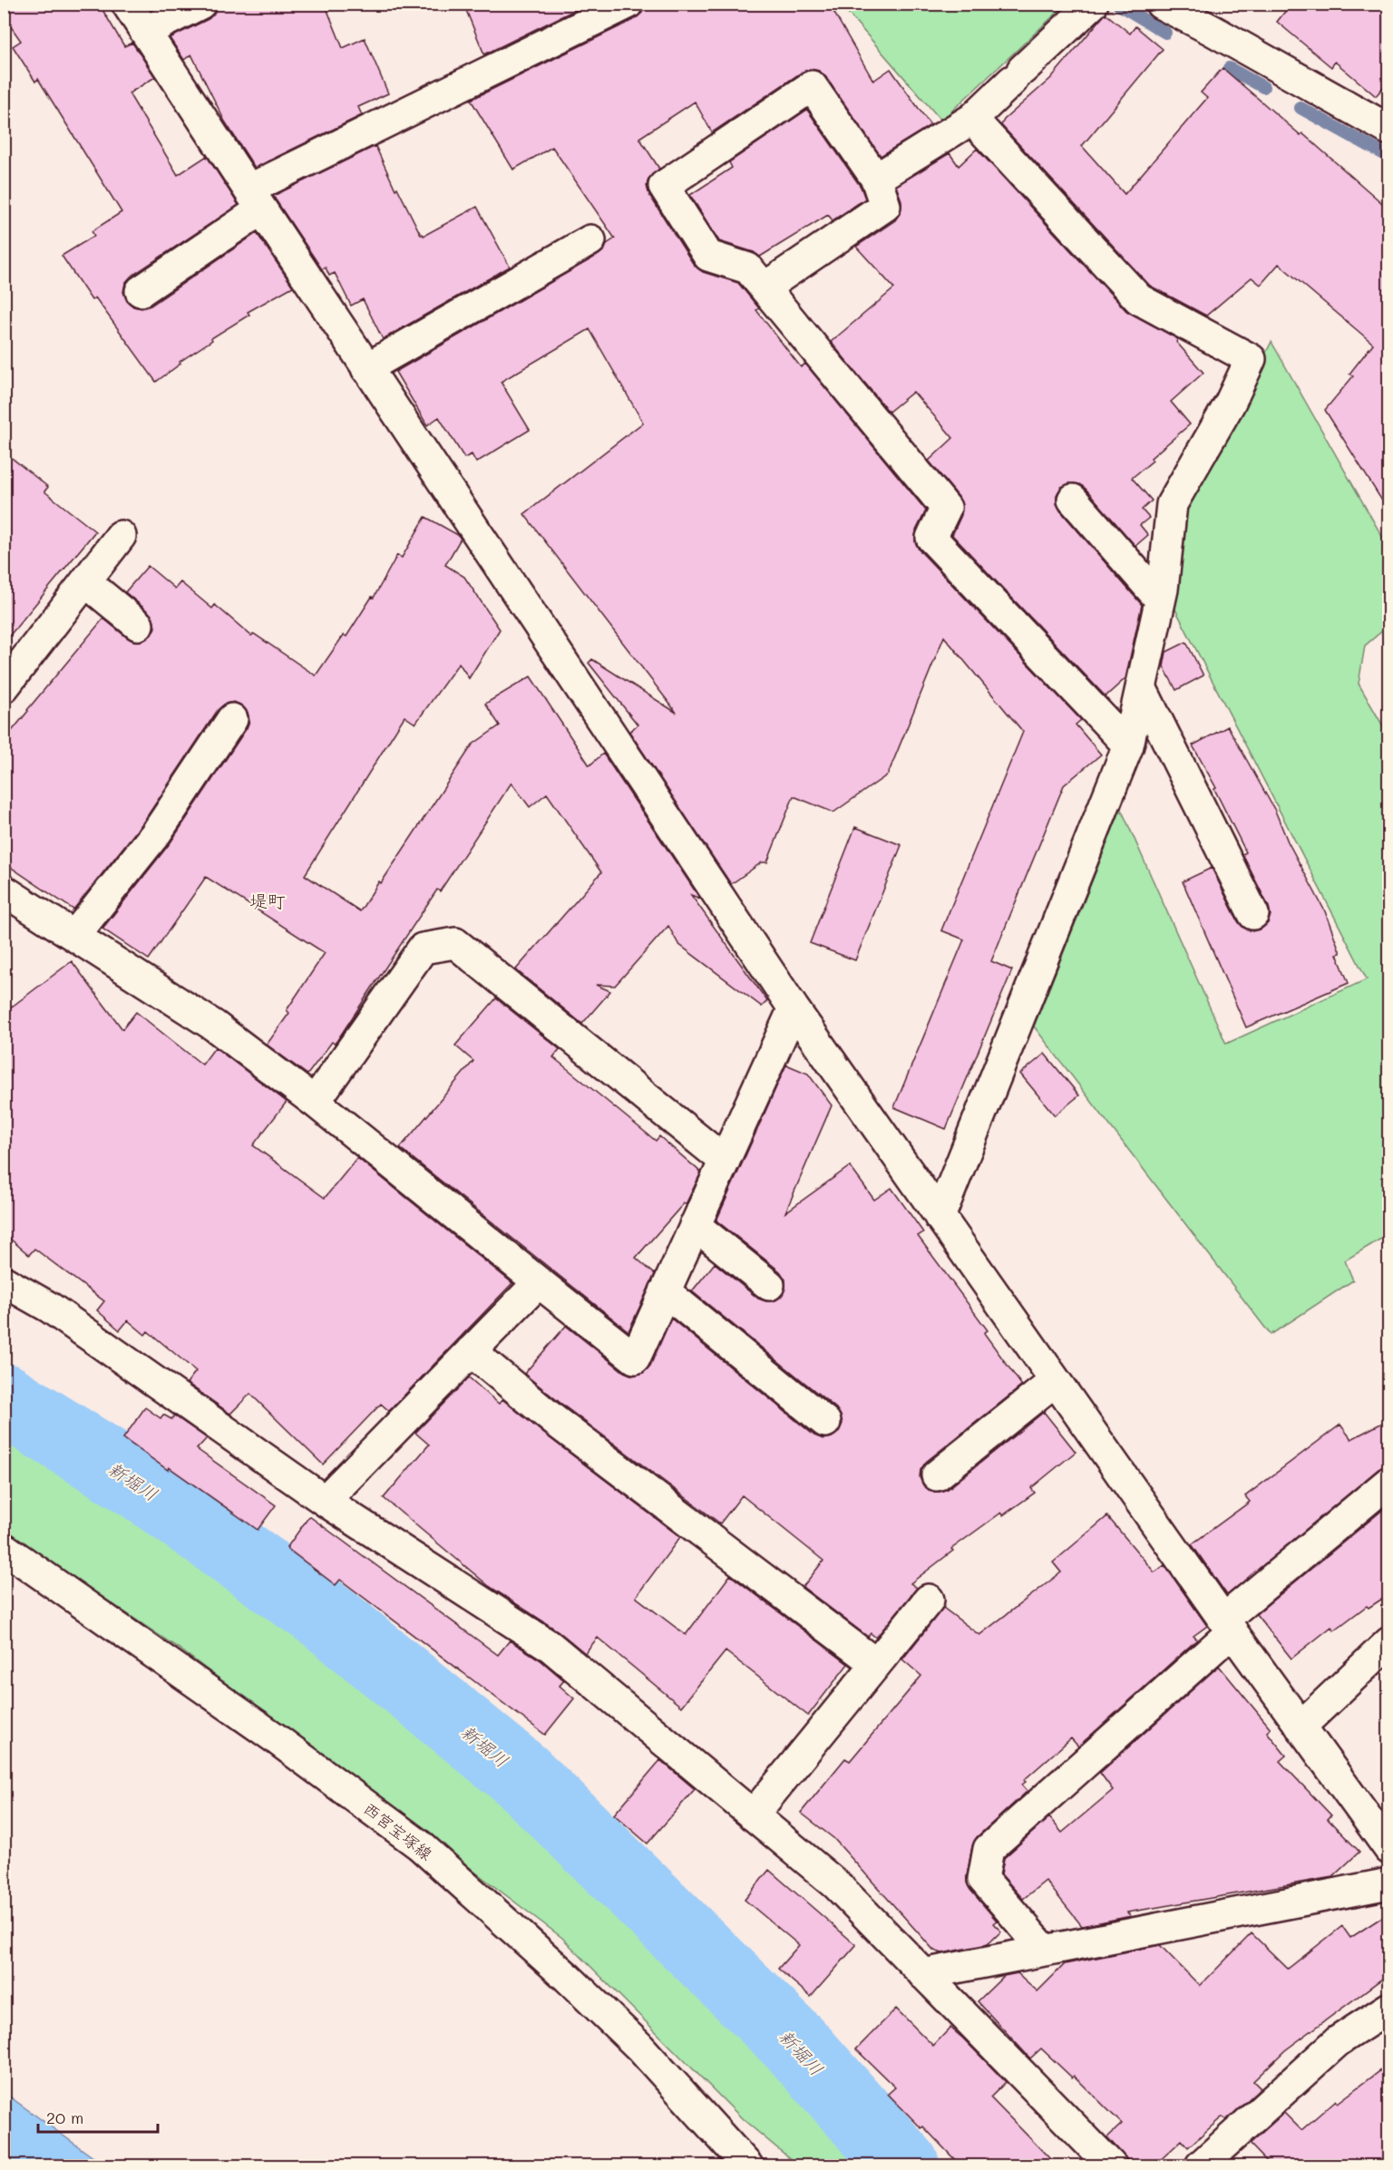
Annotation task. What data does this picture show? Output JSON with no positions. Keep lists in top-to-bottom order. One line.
{"streets":{"street":["西宮宝塚線"]},"districts":["堤町"],"water":["新堀川"],"scale_bar":"20 m"}
